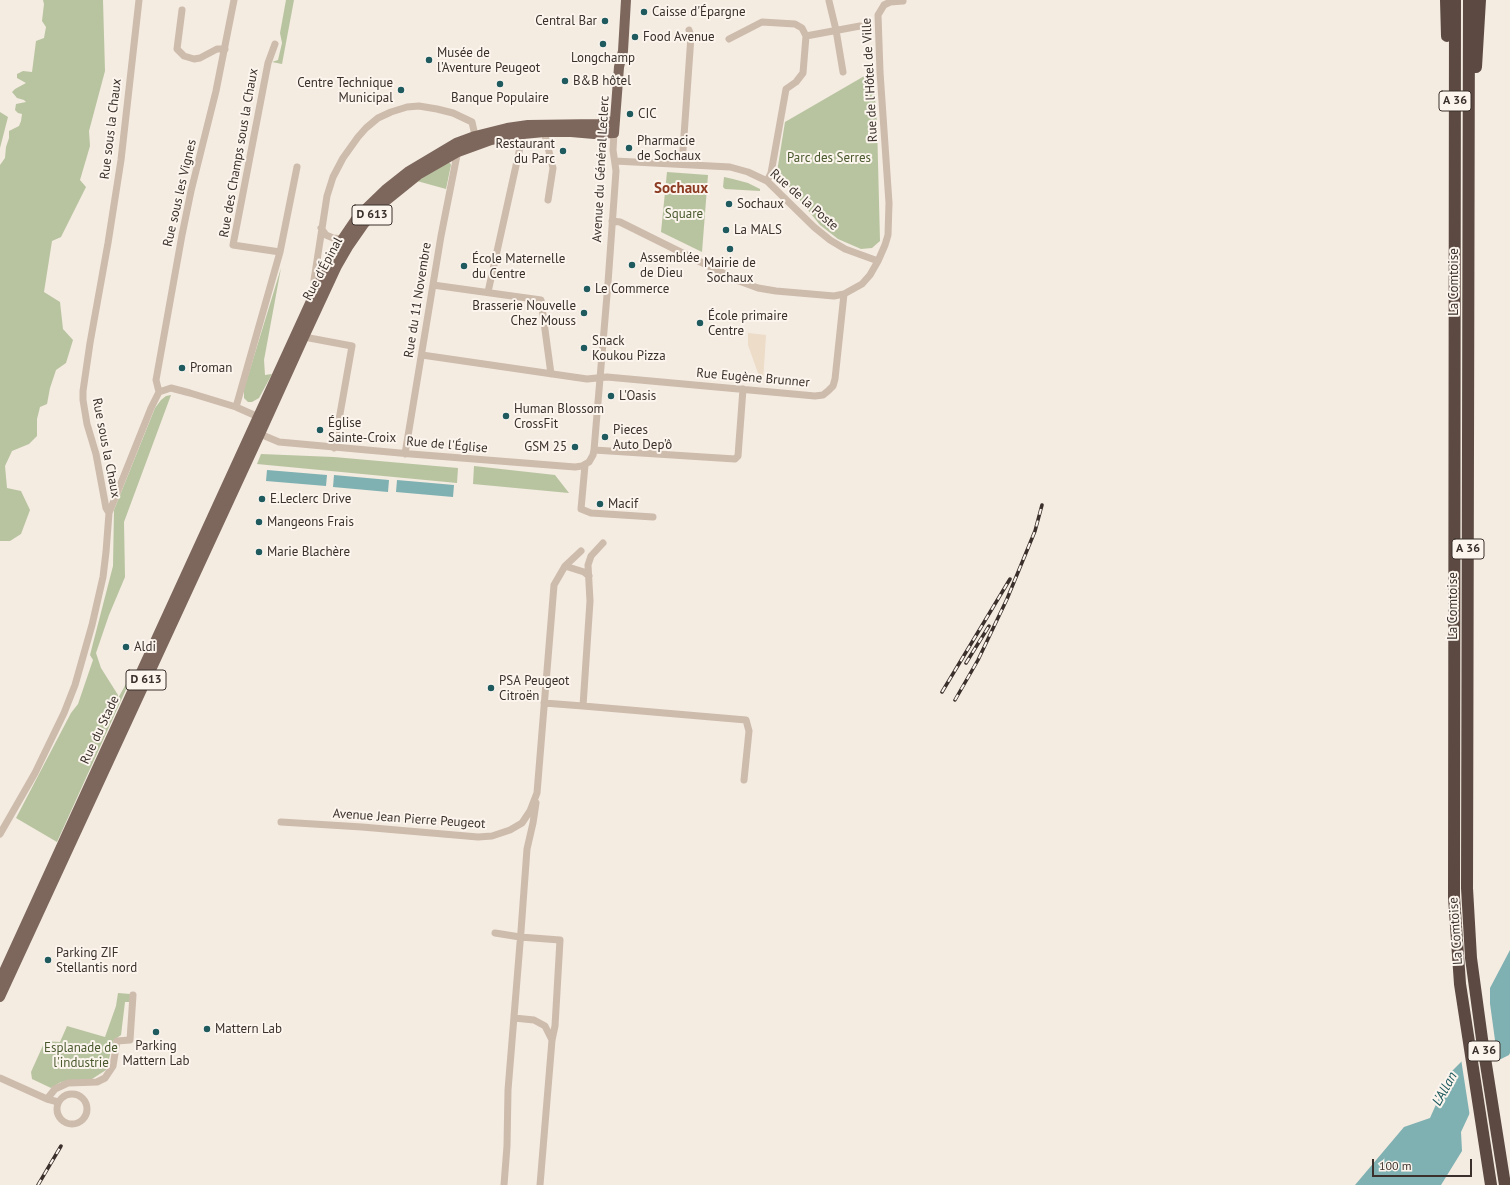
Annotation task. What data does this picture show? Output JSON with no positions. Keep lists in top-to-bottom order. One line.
{"streets":{"highway":["A 36","La Comtoise"],"main road":["Avenue du Général Leclerc","D 613","Rue d'Épinal","Rue du Stade"],"street":["Rue de l'Hôtel de Ville","Rue sous la Chaux","Rue des Champs sous la Chaux","Rue sous les Vignes","Rue de la Poste","Rue du 11 Novembre","Rue Eugène Brunner","Rue de l'Église","Avenue Jean Pierre Peugeot"]},"crossings":[["Rue de l'Hôtel de Ville","Avenue du Général Leclerc"],["Rue de l'Hôtel de Ville","Rue de la Poste"],["Rue de l'Hôtel de Ville","Rue Eugène Brunner"],["Avenue du Général Leclerc","Rue de la Poste"],["Avenue du Général Leclerc","Rue d'Épinal"],["Avenue du Général Leclerc","Rue Eugène Brunner"],["Avenue du Général Leclerc","Rue de l'Église"],["D 613","Rue du Stade"],["Rue d'Épinal","Rue du 11 Novembre"],["Rue d'Épinal","Rue de l'Église"],["Rue d'Épinal","Rue du Stade"],["Rue du 11 Novembre","Rue Eugène Brunner"],["Rue du 11 Novembre","Rue de l'Église"],["Rue de l'Église","Rue du Stade"]],"districts":["Sochaux"],"water":["L'Allan"],"parks":["Parc des Serres","Square","Esplanade de l'industrie"],"places":["Caisse d'Épargne","Central Bar","Food Avenue","Longchamp","Musée de l'Aventure Peugeot","B&B hôtel","Banque Populaire","Centre Technique Municipal","CIC","Pharmacie de Sochaux","Restaurant du Parc","Sochaux","La MALS","Mairie de Sochaux","Assemblée de Dieu","École Maternelle du Centre","Le Commerce","Brasserie Nouvelle Chez Mouss","École primaire Centre","Snack Koukou Pizza","Proman","L'Oasis","Human Blossom CrossFit","Église Sainte-Croix","Pieces Auto Dep'ô","GSM 25","E.Leclerc Drive","Macif","Mangeons Frais","Marie Blachère","Aldi","PSA Peugeot Citroën","Parking ZIF Stellantis nord","Mattern Lab","Parking Mattern Lab"],"scale_bar":"100 m"}
